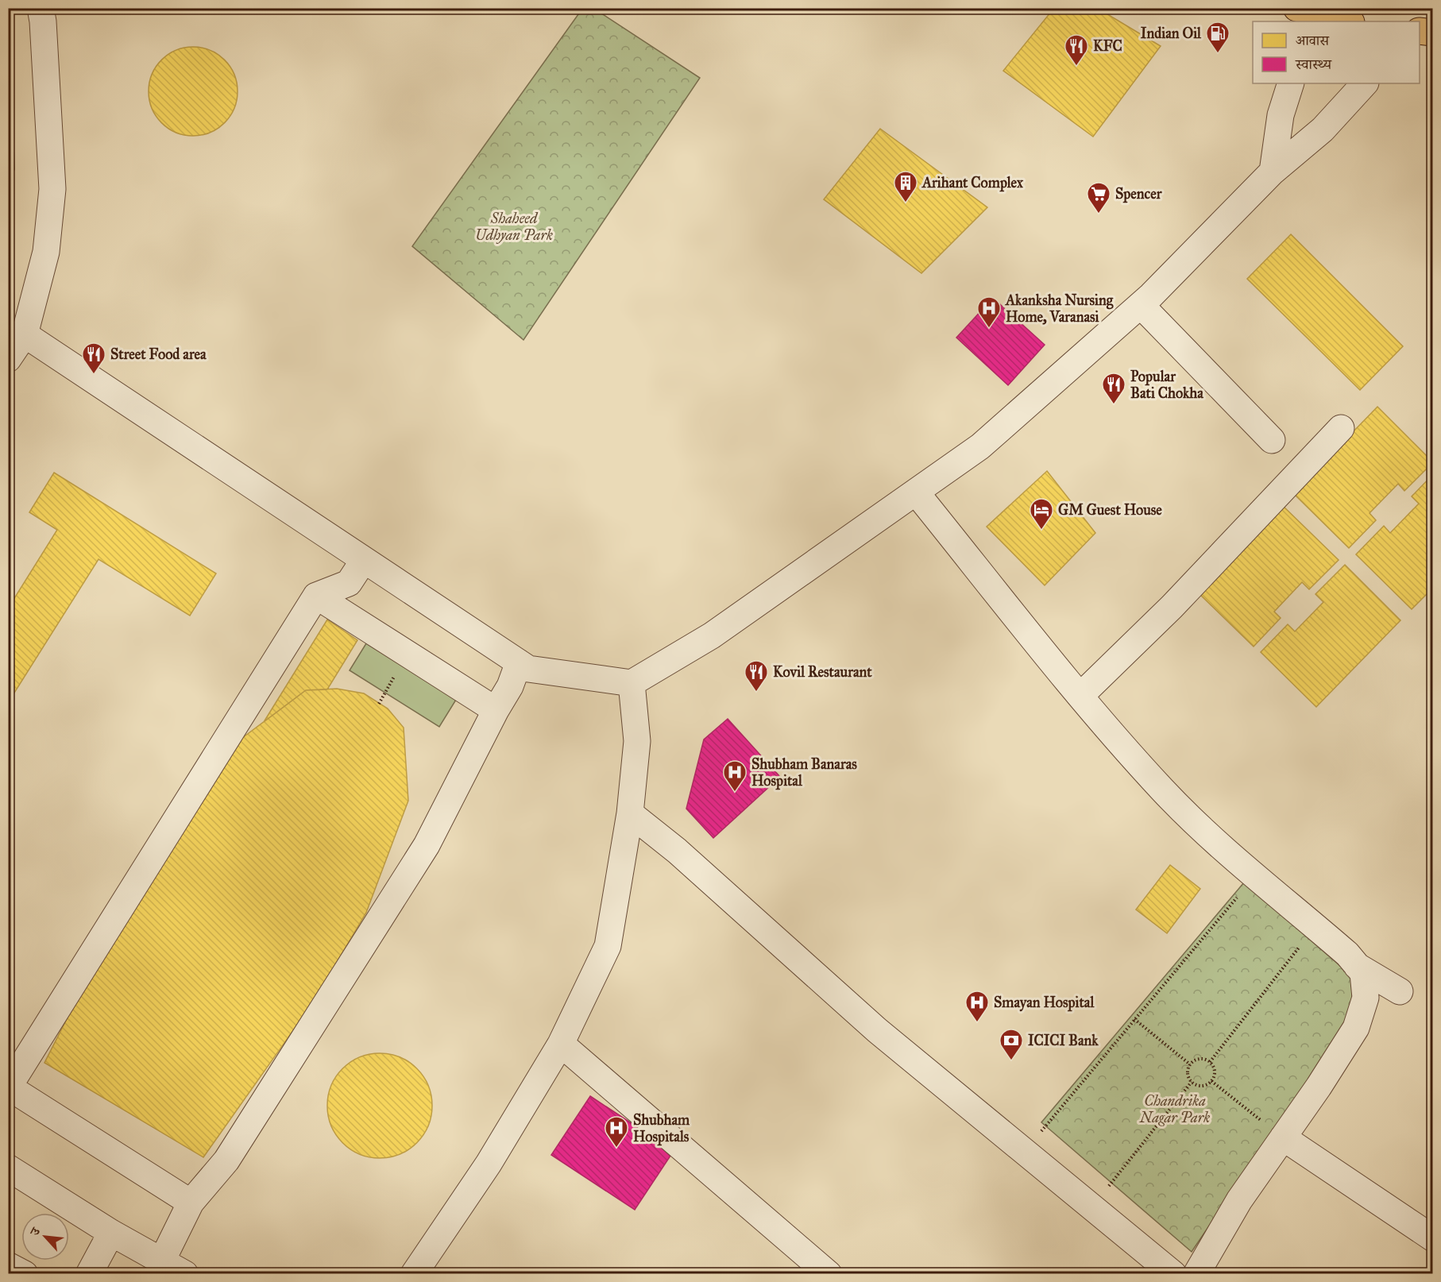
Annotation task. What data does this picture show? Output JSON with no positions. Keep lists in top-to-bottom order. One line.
{"parks":["Shaheed Udhyan Park","Chandrika Nagar Park"],"places":{"fuel station":["Indian Oil"],"restaurant":["KFC","Street Food area","Popular Bati Chokha","Kovil Restaurant"],"building":["Arihant Complex"],"supermarket":["Spencer"],"hospital":["Akanksha Nursing Home, Varanasi","Shubham Banaras Hospital","Smayan Hospital","Shubham Hospitals"],"hotel":["GM Guest House"],"bank":["ICICI Bank"]},"legend":["आवास","स्वास्थ्य"],"north":"top left"}
